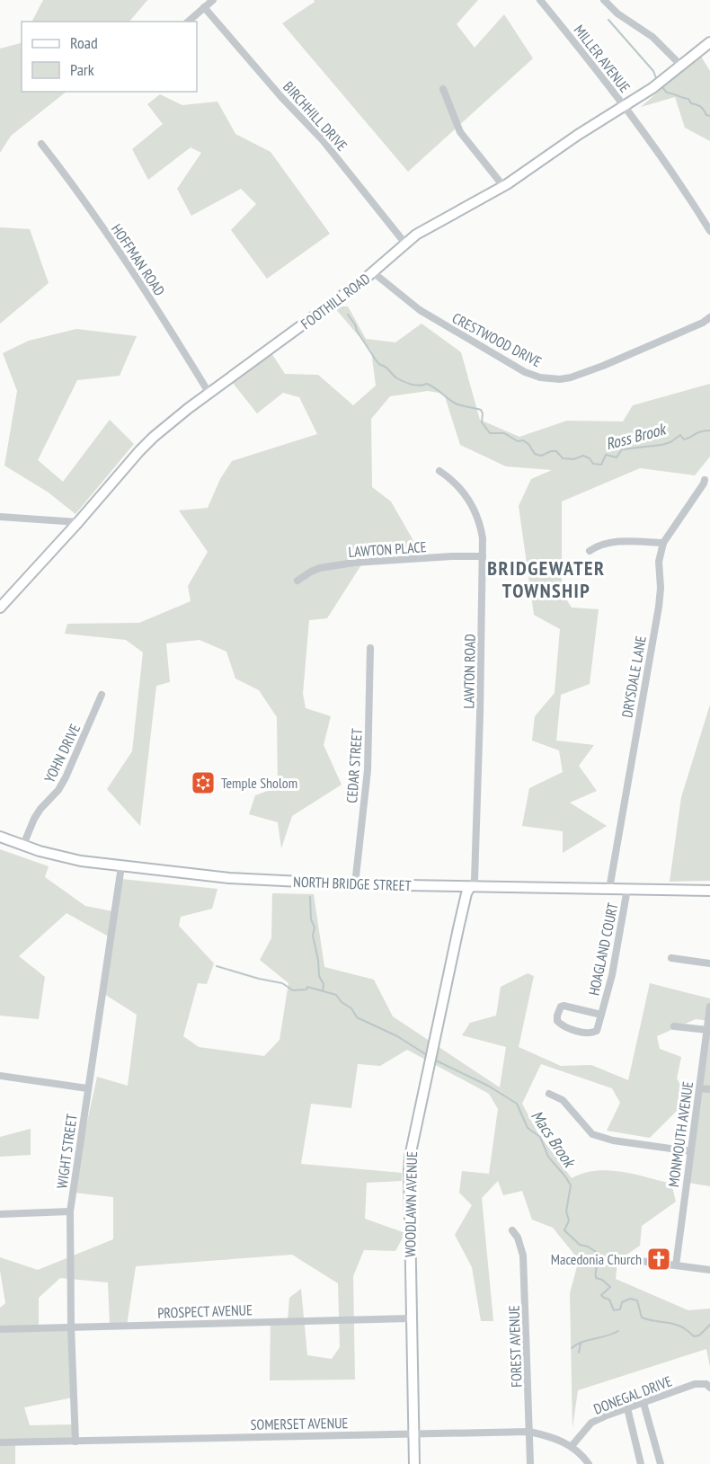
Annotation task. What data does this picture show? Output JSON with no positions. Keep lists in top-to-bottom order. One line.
{"streets":{"street":["MILLER AVENUE","BIRCHHILL DRIVE","HOFFMAN ROAD","FOOTHILL ROAD","CRESTWOOD DRIVE","LAWTON PLACE","LAWTON ROAD","DRYSDALE LANE","YOHN DRIVE","CEDAR STREET","NORTH BRIDGE STREET","HOAGLAND COURT","MONMOUTH AVENUE","WIGHT STREET","WOODLAWN AVENUE","PROSPECT AVENUE","FOREST AVENUE","DONEGAL DRIVE","SOMERSET AVENUE"]},"crossings":[["MILLER AVENUE","FOOTHILL ROAD"],["BIRCHHILL DRIVE","FOOTHILL ROAD"],["HOFFMAN ROAD","FOOTHILL ROAD"],["FOOTHILL ROAD","CRESTWOOD DRIVE"],["LAWTON PLACE","LAWTON ROAD"],["LAWTON ROAD","NORTH BRIDGE STREET"],["LAWTON ROAD","WOODLAWN AVENUE"],["DRYSDALE LANE","NORTH BRIDGE STREET"],["YOHN DRIVE","NORTH BRIDGE STREET"],["CEDAR STREET","NORTH BRIDGE STREET"],["NORTH BRIDGE STREET","HOAGLAND COURT"],["NORTH BRIDGE STREET","WIGHT STREET"],["NORTH BRIDGE STREET","WOODLAWN AVENUE"],["WIGHT STREET","PROSPECT AVENUE"],["WIGHT STREET","SOMERSET AVENUE"],["WOODLAWN AVENUE","PROSPECT AVENUE"],["WOODLAWN AVENUE","SOMERSET AVENUE"],["FOREST AVENUE","SOMERSET AVENUE"],["DONEGAL DRIVE","SOMERSET AVENUE"]],"districts":["BRIDGEWATER TOWNSHIP"],"water":["Ross Brook","Macs Brook"],"places":{"synagogue":["Temple Sholom"],"church":["Macedonia Church"]},"legend":["Road","Park"]}
